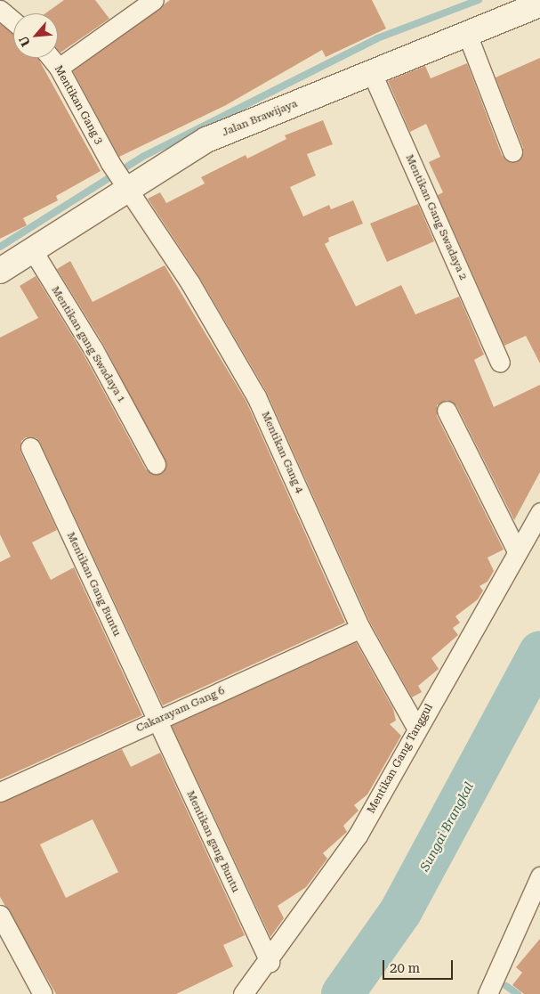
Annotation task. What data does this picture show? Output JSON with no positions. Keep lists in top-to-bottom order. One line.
{"streets":{"main road":["Jalan Brawijaya"],"street":["Mentikan Gang 3","Mentikan Gang Swadaya 2","Mentikan gang Swadaya 1","Mentikan Gang 4","Mentikan Gang Buntu","Cakarayam Gang 6","Mentikan Gang Tanggul","Mentikan gang Buntu"]},"crossings":[["Mentikan Gang 3","Jalan Brawijaya"],["Mentikan Gang 3","Mentikan Gang 4"],["Jalan Brawijaya","Mentikan Gang Swadaya 2"],["Jalan Brawijaya","Mentikan gang Swadaya 1"],["Jalan Brawijaya","Mentikan Gang 4"],["Mentikan Gang 4","Cakarayam Gang 6"],["Mentikan Gang 4","Mentikan Gang Tanggul"],["Mentikan Gang Buntu","Cakarayam Gang 6"],["Mentikan Gang Buntu","Mentikan gang Buntu"],["Cakarayam Gang 6","Mentikan gang Buntu"],["Mentikan Gang Tanggul","Mentikan gang Buntu"]],"water":["Sungai Brangkal"],"scale_bar":"20 m","north":"bottom left"}
